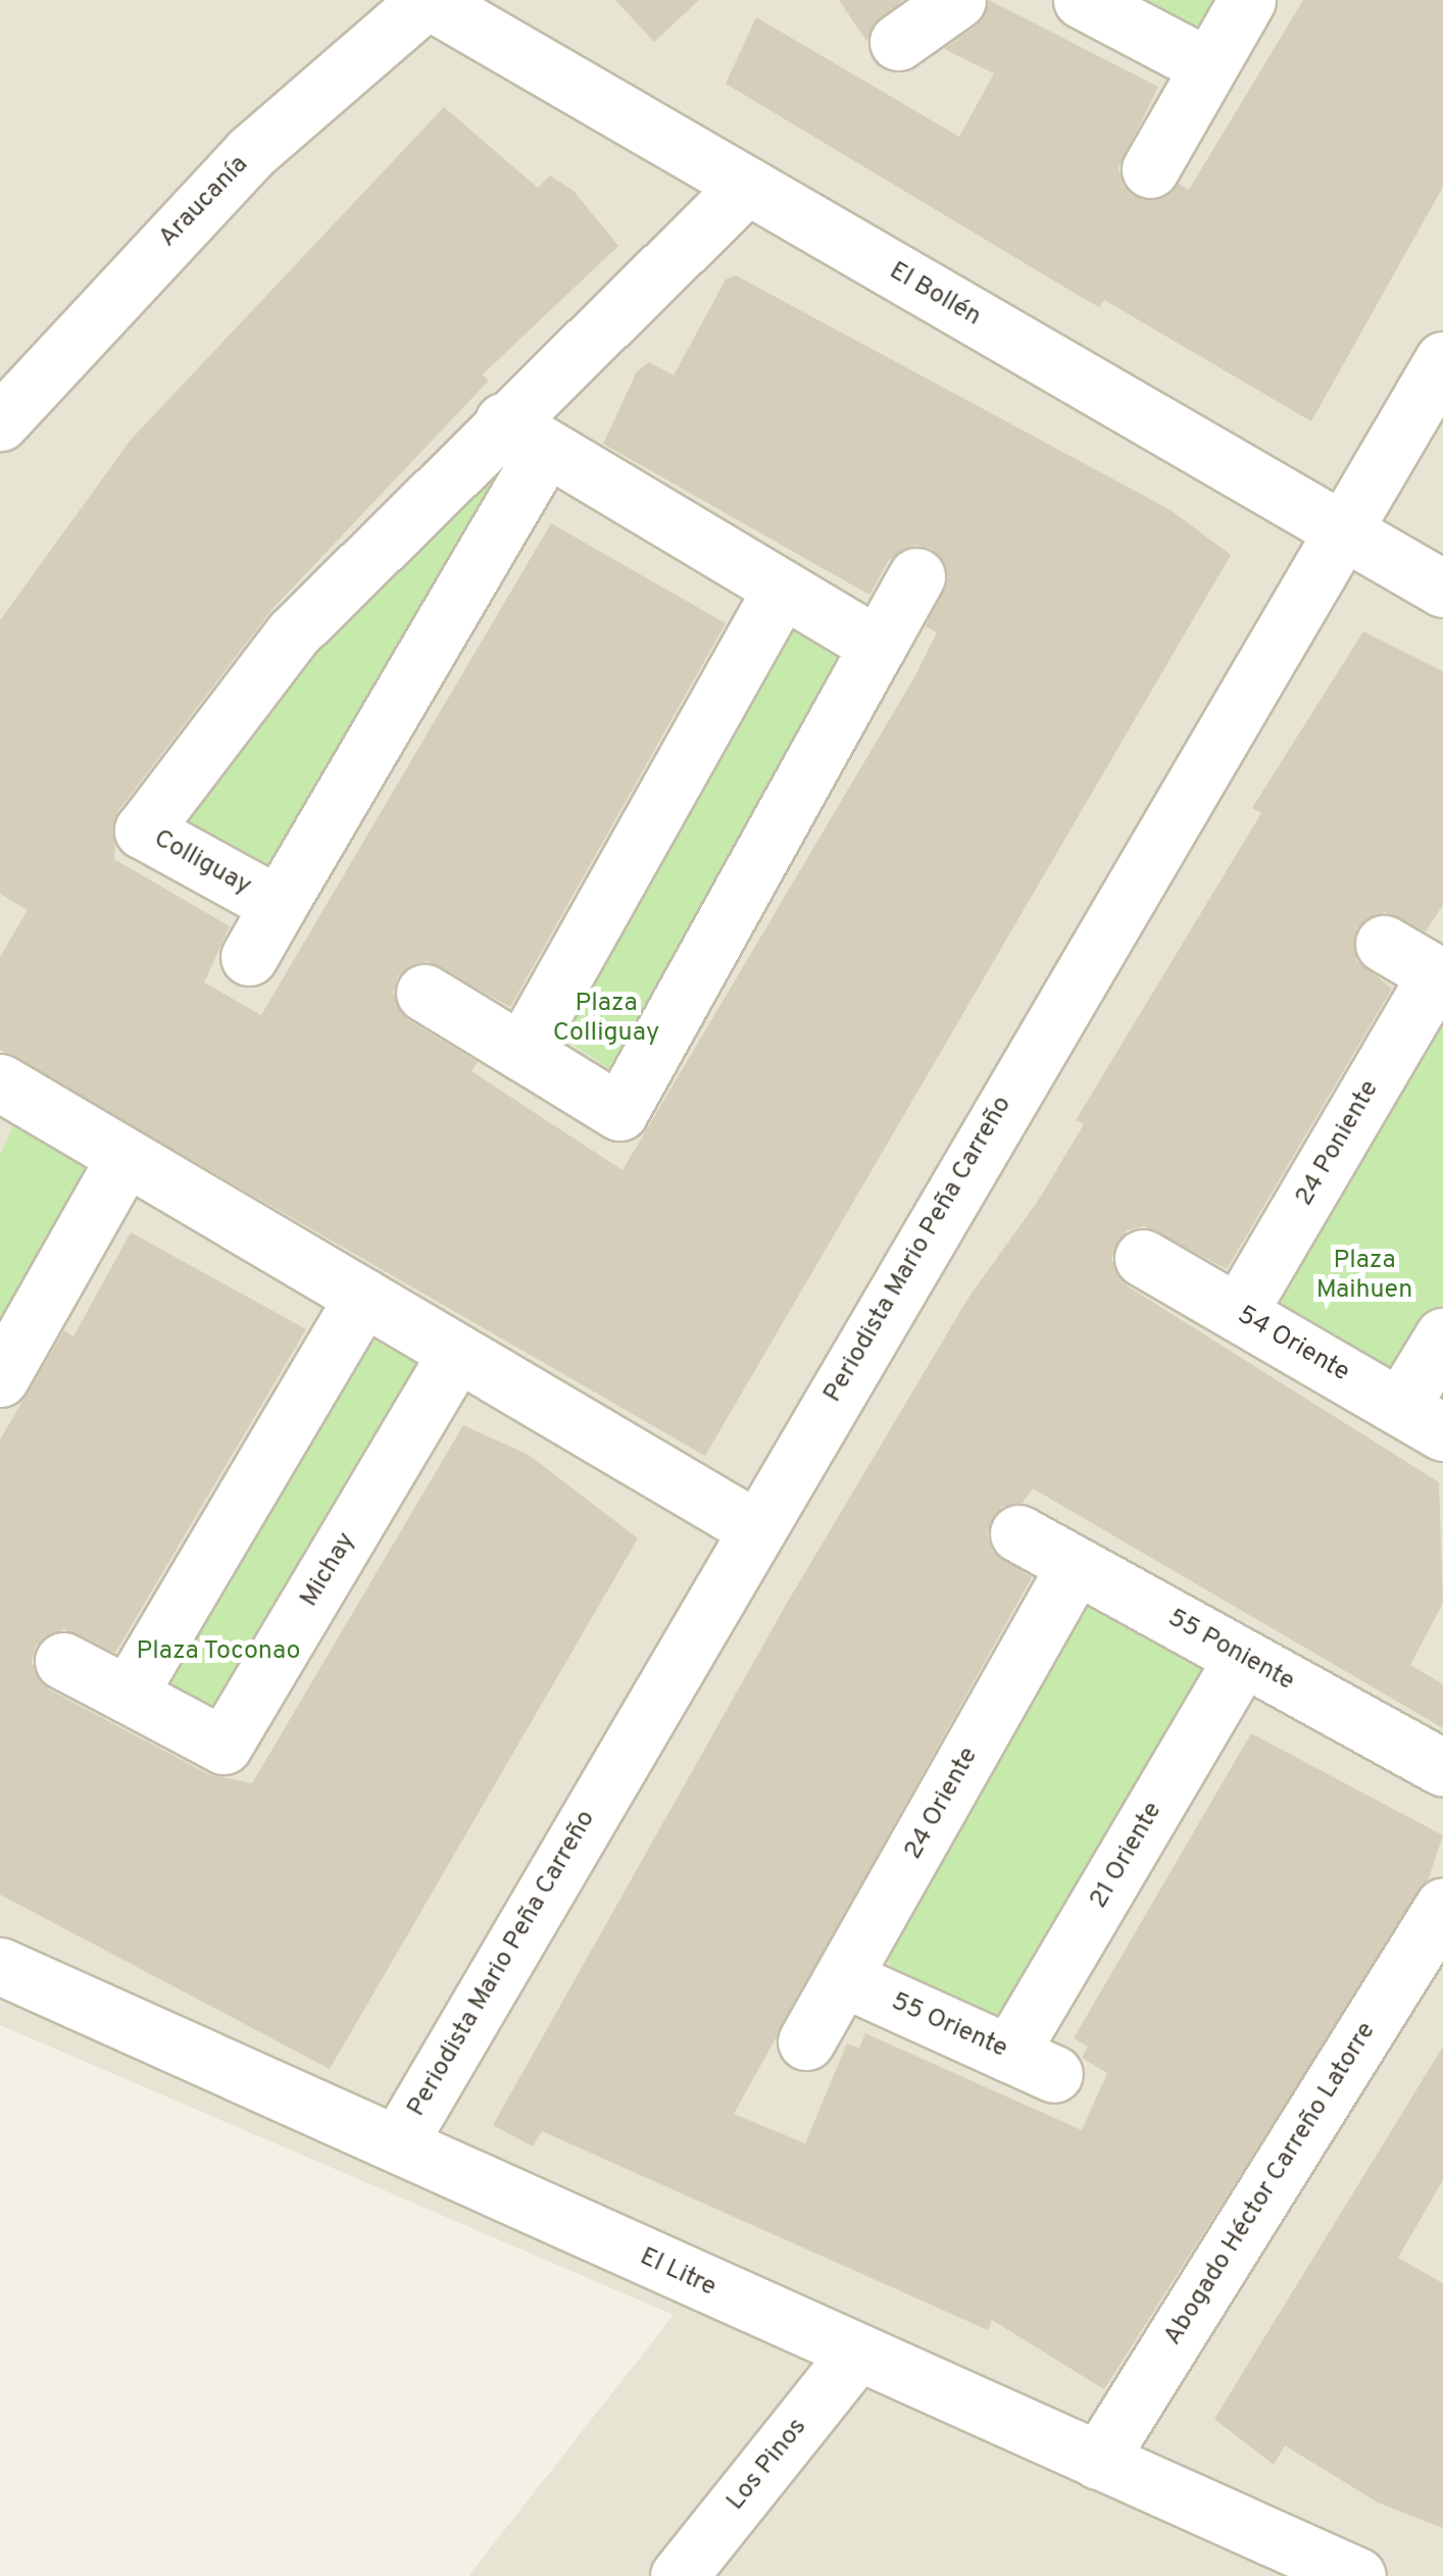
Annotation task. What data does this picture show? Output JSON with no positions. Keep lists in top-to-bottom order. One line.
{"streets":{"street":["Araucanía","El Bollén","Colliguay","24 Poniente","Periodista Mario Peña Carreño","54 Oriente","Michay","55 Poniente","24 Oriente","21 Oriente","55 Oriente","Abogado Héctor Carreño Latorre","El Litre","Los Pinos"]},"crossings":[["Araucanía","El Bollén"],["El Bollén","Colliguay"],["El Bollén","Periodista Mario Peña Carreño"],["24 Poniente","54 Oriente"],["Periodista Mario Peña Carreño","El Litre"],["55 Poniente","24 Oriente"],["55 Poniente","21 Oriente"],["24 Oriente","55 Oriente"],["21 Oriente","55 Oriente"],["Abogado Héctor Carreño Latorre","El Litre"],["El Litre","Los Pinos"]],"parks":["Plaza Colliguay","Plaza Maihuen","Plaza Toconao"]}
